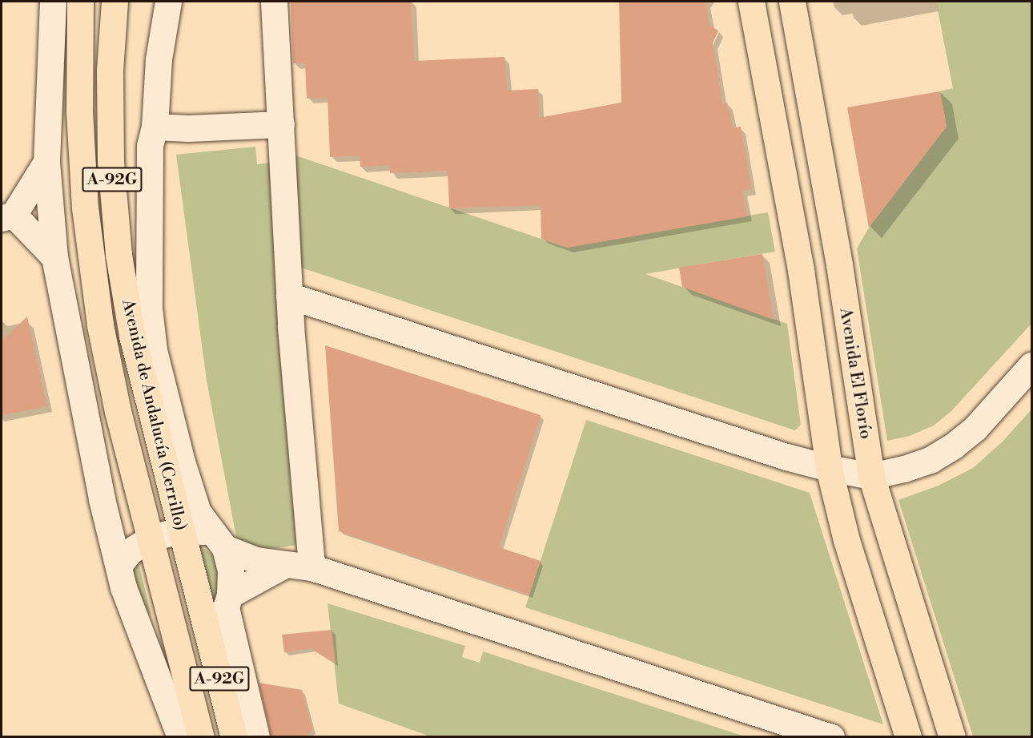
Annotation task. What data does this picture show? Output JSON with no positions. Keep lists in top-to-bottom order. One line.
{"streets":{"main road":["A-92G","Avenida El Florío","Avenida de Andalucía (Cerrillo)"]}}
